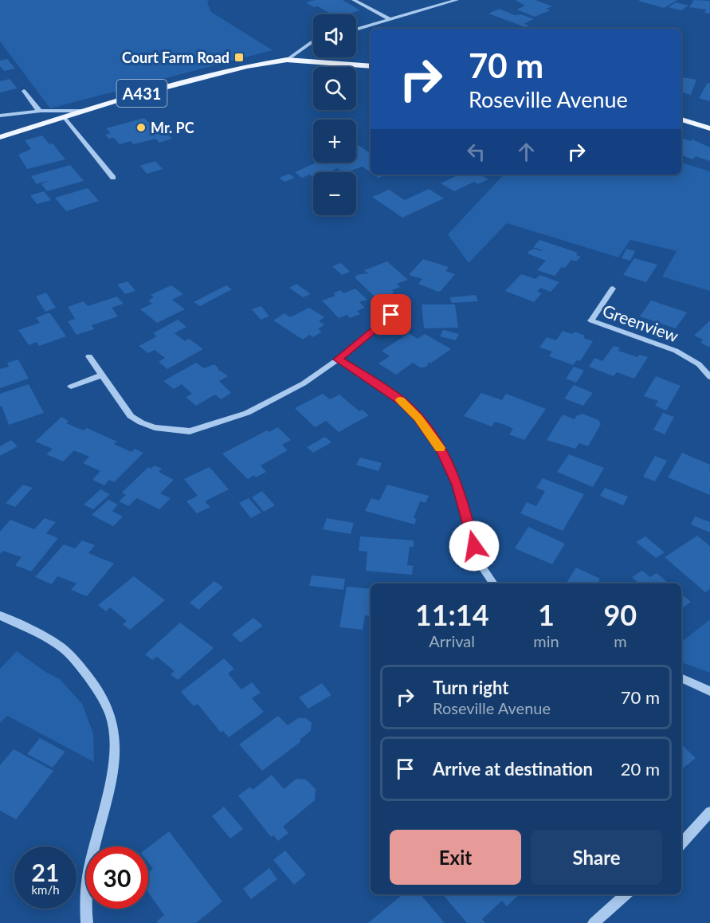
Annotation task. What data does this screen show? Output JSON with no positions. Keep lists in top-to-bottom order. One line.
{"streets":{"main road":["A431"],"street":["Greenview"]},"places":{"transit":["Court Farm Road"],"other":["Mr. PC"]},"page":{"map_buttons":["+","−"],"turn":["70 m","Roseville Avenue"],"eta":["11:14","Arrival","1","min","90","m"],"list":[{"name":"Turn right","note":"Roseville Avenue","value":"70 m"},{"name":"Arrive at destination","value":"20 m"}],"buttons":["Exit","Share"],"speed":"21 km/h","limit":"30"}}
